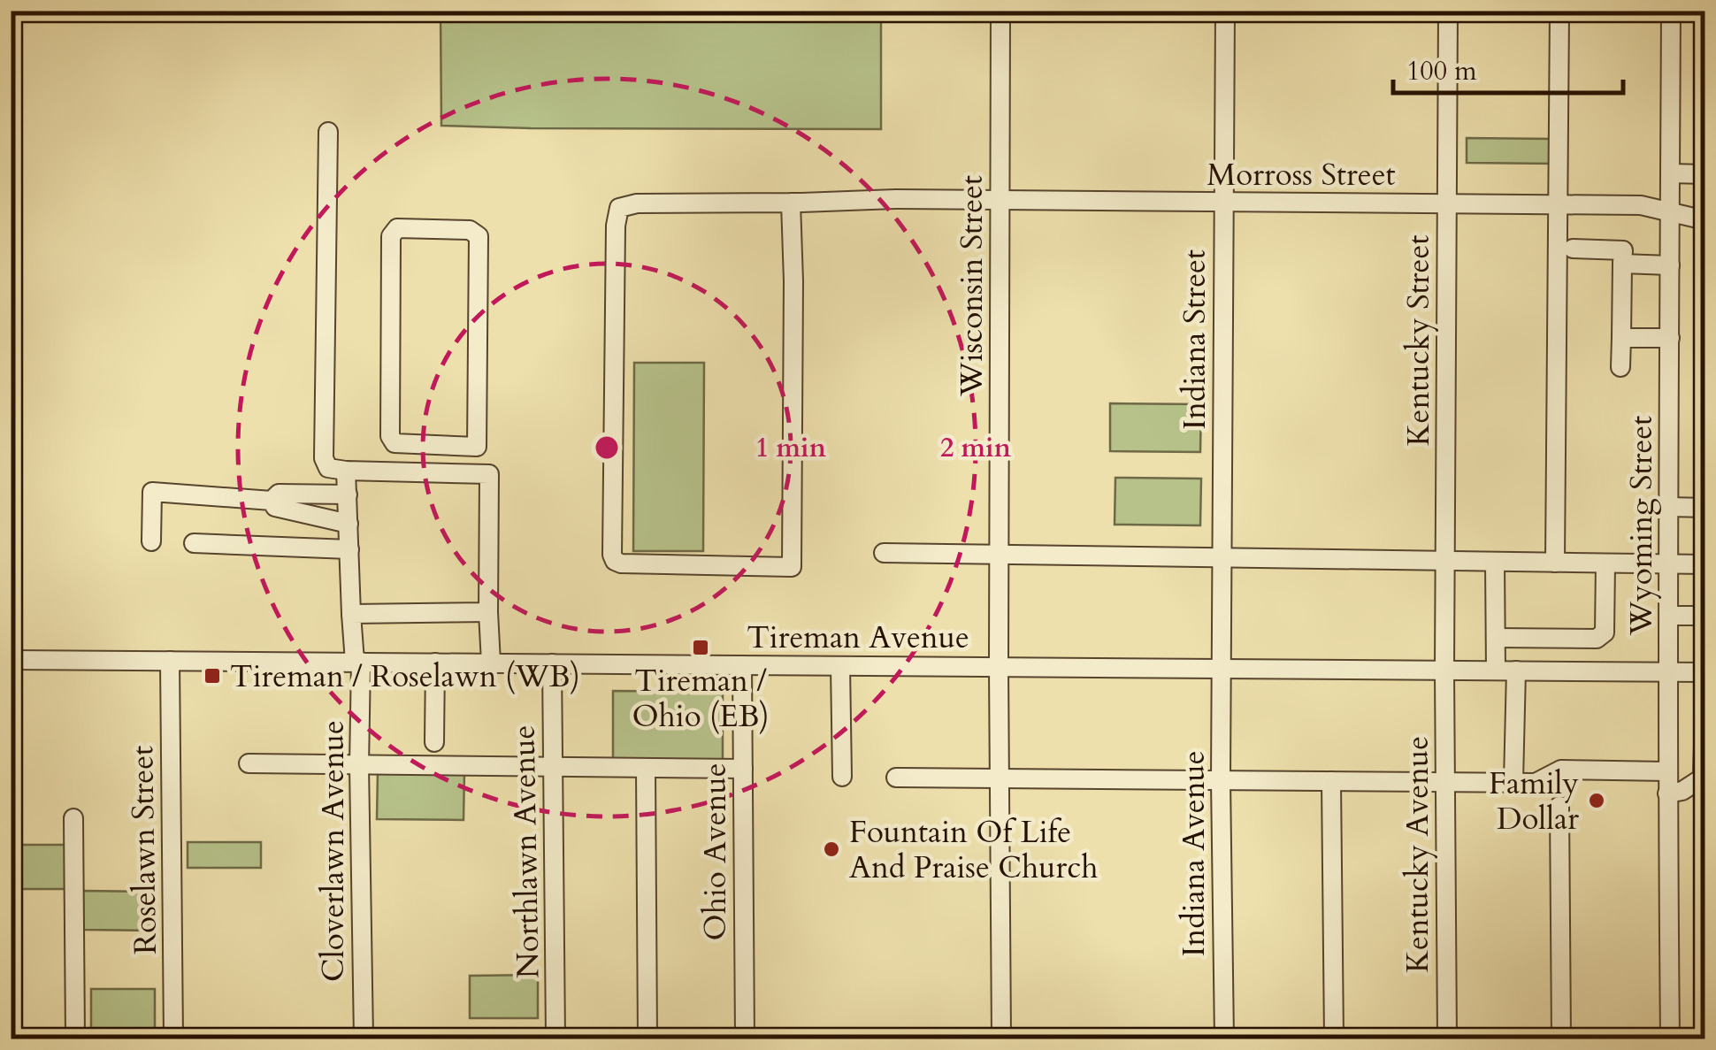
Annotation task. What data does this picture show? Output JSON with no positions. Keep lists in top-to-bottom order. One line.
{"streets":{"street":["Morross Street","Wisconsin Street","Indiana Street","Kentucky Street","Wyoming Street","Tireman Avenue","Roselawn Street","Cloverlawn Avenue","Northlawn Avenue","Ohio Avenue","Indiana Avenue","Kentucky Avenue"]},"crossings":[["Morross Street","Wisconsin Street"],["Morross Street","Indiana Street"],["Morross Street","Kentucky Street"],["Morross Street","Wyoming Street"],["Wisconsin Street","Tireman Avenue"],["Indiana Street","Tireman Avenue"],["Indiana Street","Indiana Avenue"],["Kentucky Street","Tireman Avenue"],["Kentucky Street","Kentucky Avenue"],["Wyoming Street","Tireman Avenue"],["Tireman Avenue","Roselawn Street"],["Tireman Avenue","Cloverlawn Avenue"],["Tireman Avenue","Northlawn Avenue"],["Tireman Avenue","Ohio Avenue"],["Tireman Avenue","Indiana Avenue"],["Tireman Avenue","Kentucky Avenue"]],"places":{"transit":["Tireman / Ohio (EB)","Tireman / Roselawn (WB)"],"other":["Family Dollar","Fountain Of Life And Praise Church"]},"scale_bar":"100 m","rings":["1 min","2 min"]}
